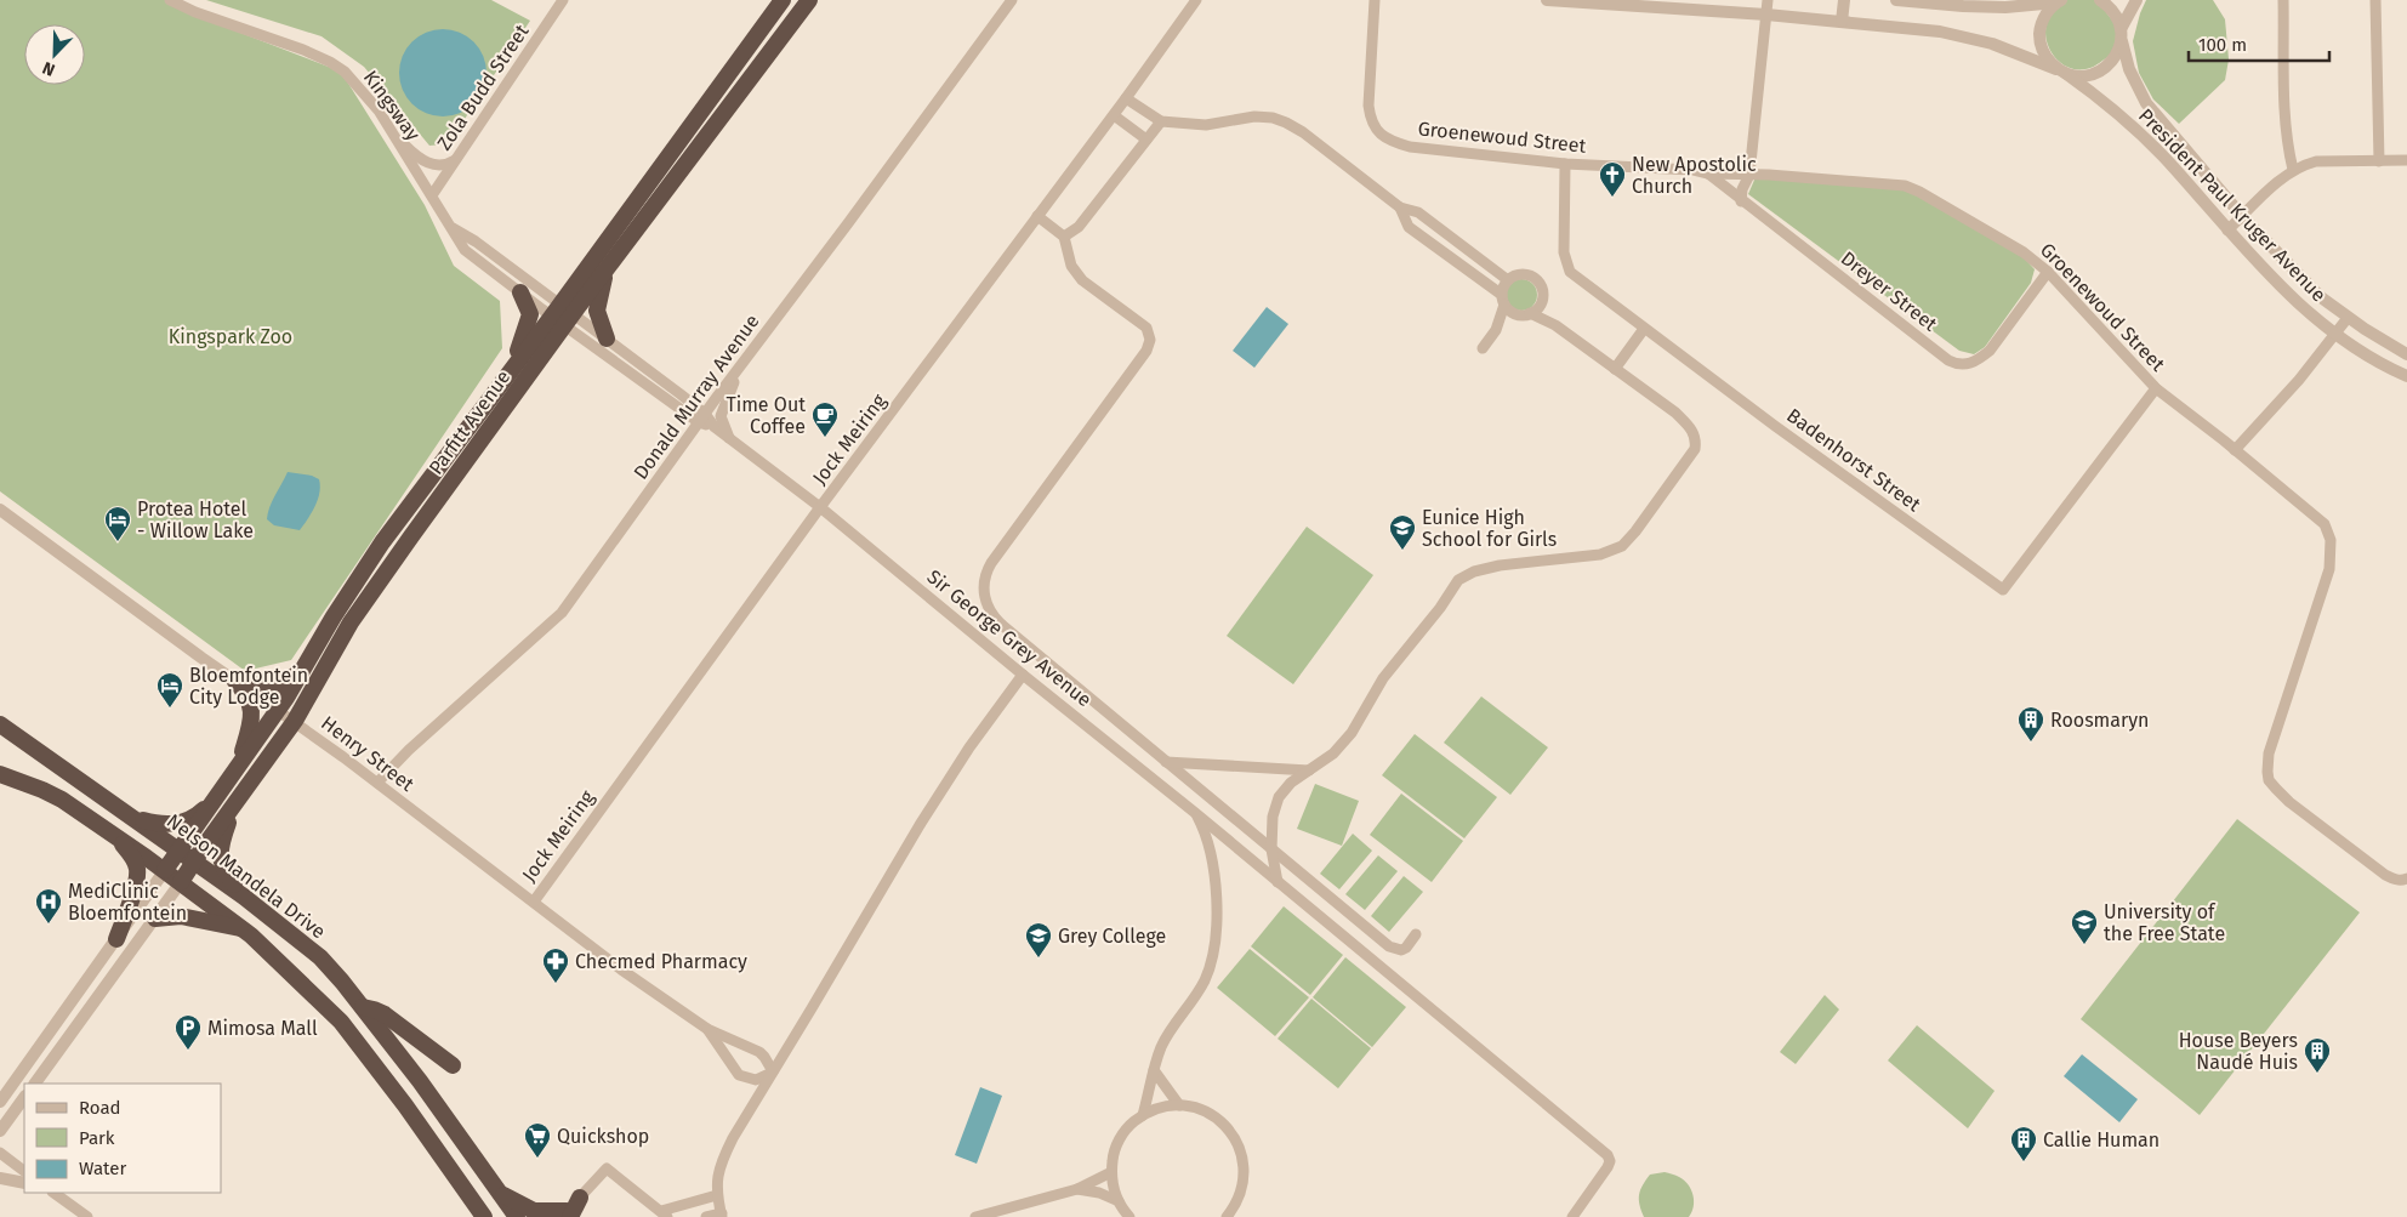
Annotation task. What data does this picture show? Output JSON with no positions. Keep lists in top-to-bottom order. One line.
{"streets":{"highway":["Parfitt Avenue","Nelson Mandela Drive"],"street":["Zola Budd Street","Kingsway","Groenewoud Street","President Paul Kruger Avenue","Dreyer Street","Donald Murray Avenue","Jock Meiring","Badenhorst Street","Sir George Grey Avenue","Henry Street"]},"crossings":[["Zola Budd Street","Kingsway"],["Kingsway","Parfitt Avenue"],["Kingsway","Sir George Grey Avenue"],["Groenewoud Street","Dreyer Street"],["Groenewoud Street","Badenhorst Street"],["Donald Murray Avenue","Sir George Grey Avenue"],["Donald Murray Avenue","Henry Street"],["Parfitt Avenue","Sir George Grey Avenue"],["Parfitt Avenue","Henry Street"],["Parfitt Avenue","Nelson Mandela Drive"],["Jock Meiring","Sir George Grey Avenue"],["Jock Meiring","Henry Street"]],"parks":["Kingspark Zoo"],"places":{"church":["New Apostolic Church"],"cafe":["Time Out Coffee"],"hotel":["Protea Hotel - Willow Lake","Bloemfontein City Lodge"],"school or university":["Eunice High School for Girls","University of the Free State","Grey College"],"building":["Roosmaryn","House Beyers Naudé Huis","Callie Human"],"hospital":["MediClinic Bloemfontein"],"pharmacy":["Checmed Pharmacy"],"parking":["Mimosa Mall"],"supermarket":["Quickshop"]},"legend":["Road","Park","Water"],"scale_bar":"100 m","north":"bottom left"}
